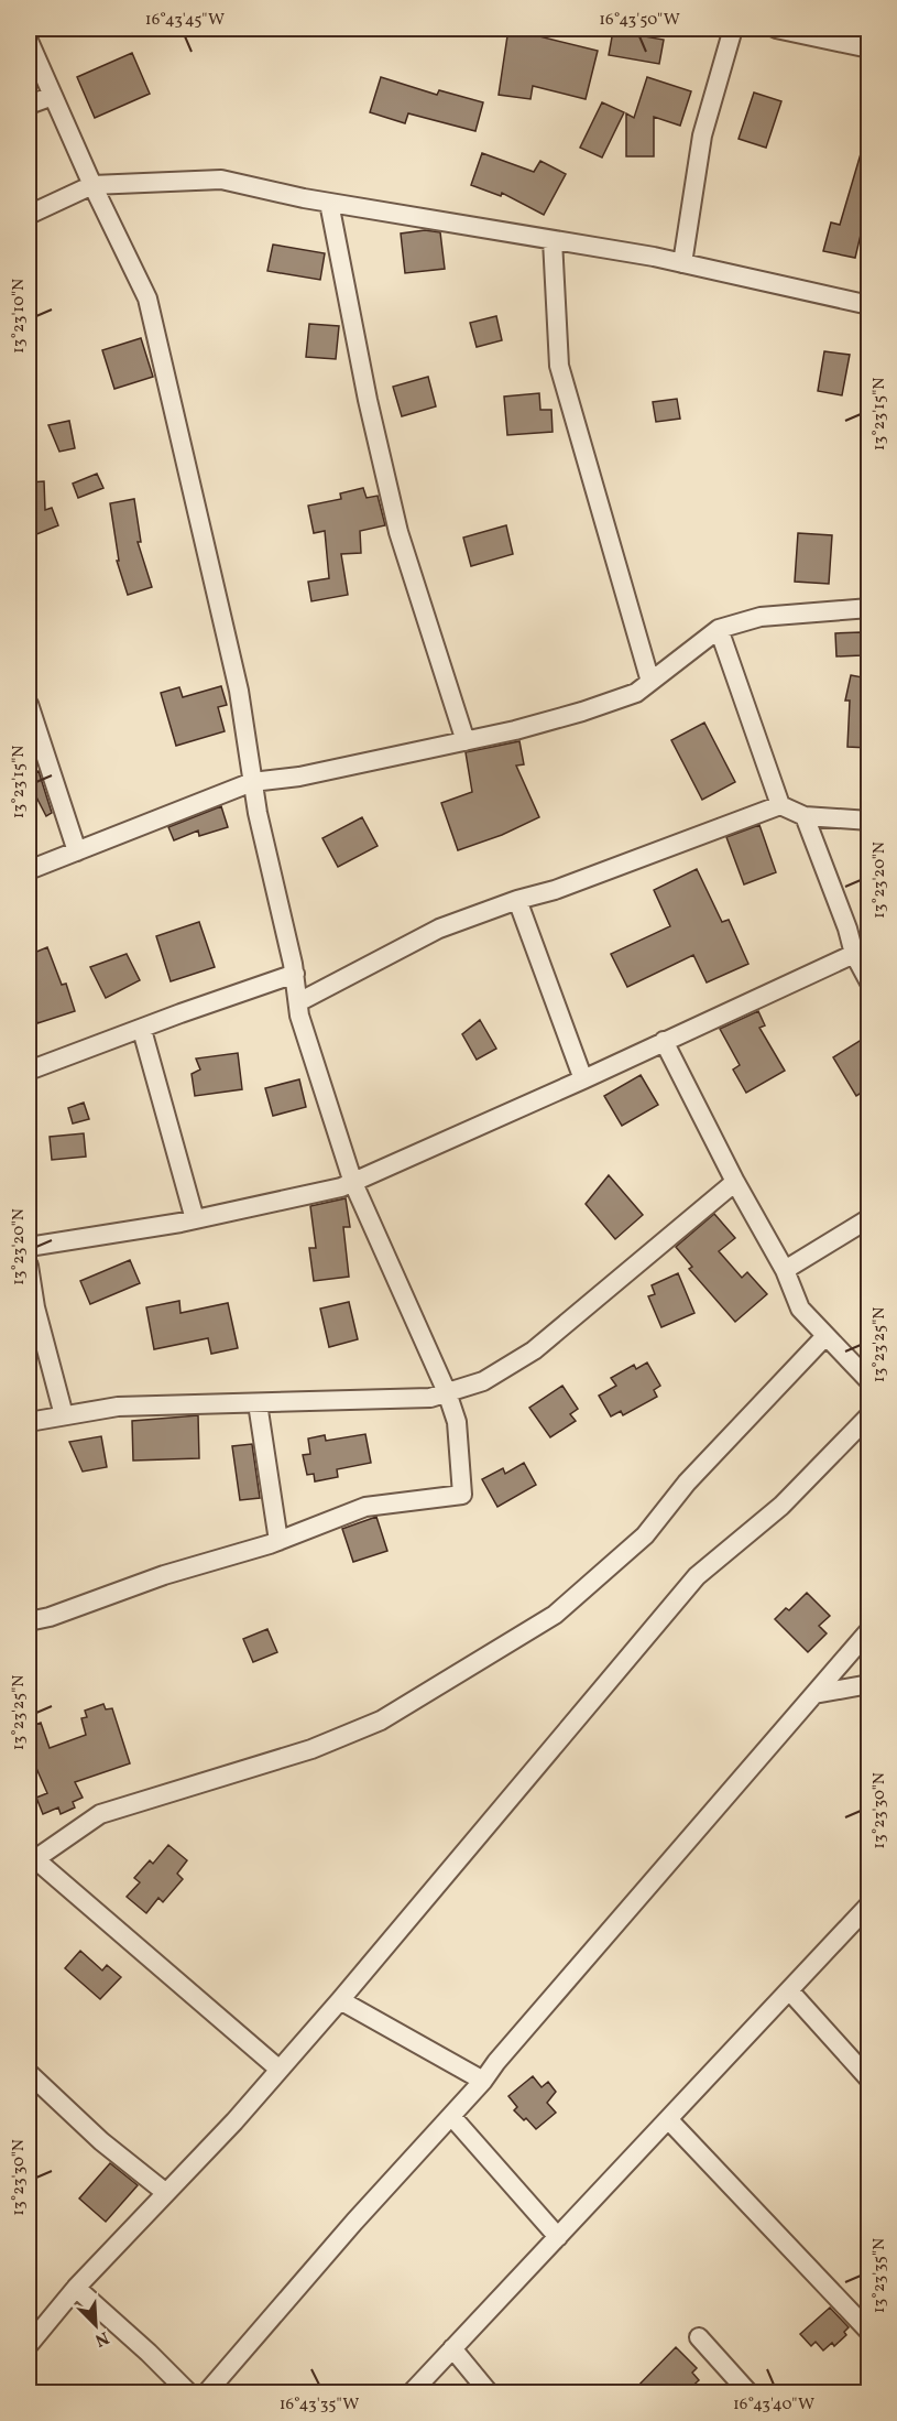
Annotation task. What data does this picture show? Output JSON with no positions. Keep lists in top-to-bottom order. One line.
{"north":"bottom right","coordinates":["16°43'45\"W","16°43'50\"W","13°23'10\"N","13°23'15\"N","13°23'20\"N","13°23'25\"N","13°23'30\"N","13°23'35\"N","16°43'35\"W","16°43'40\"W"]}
